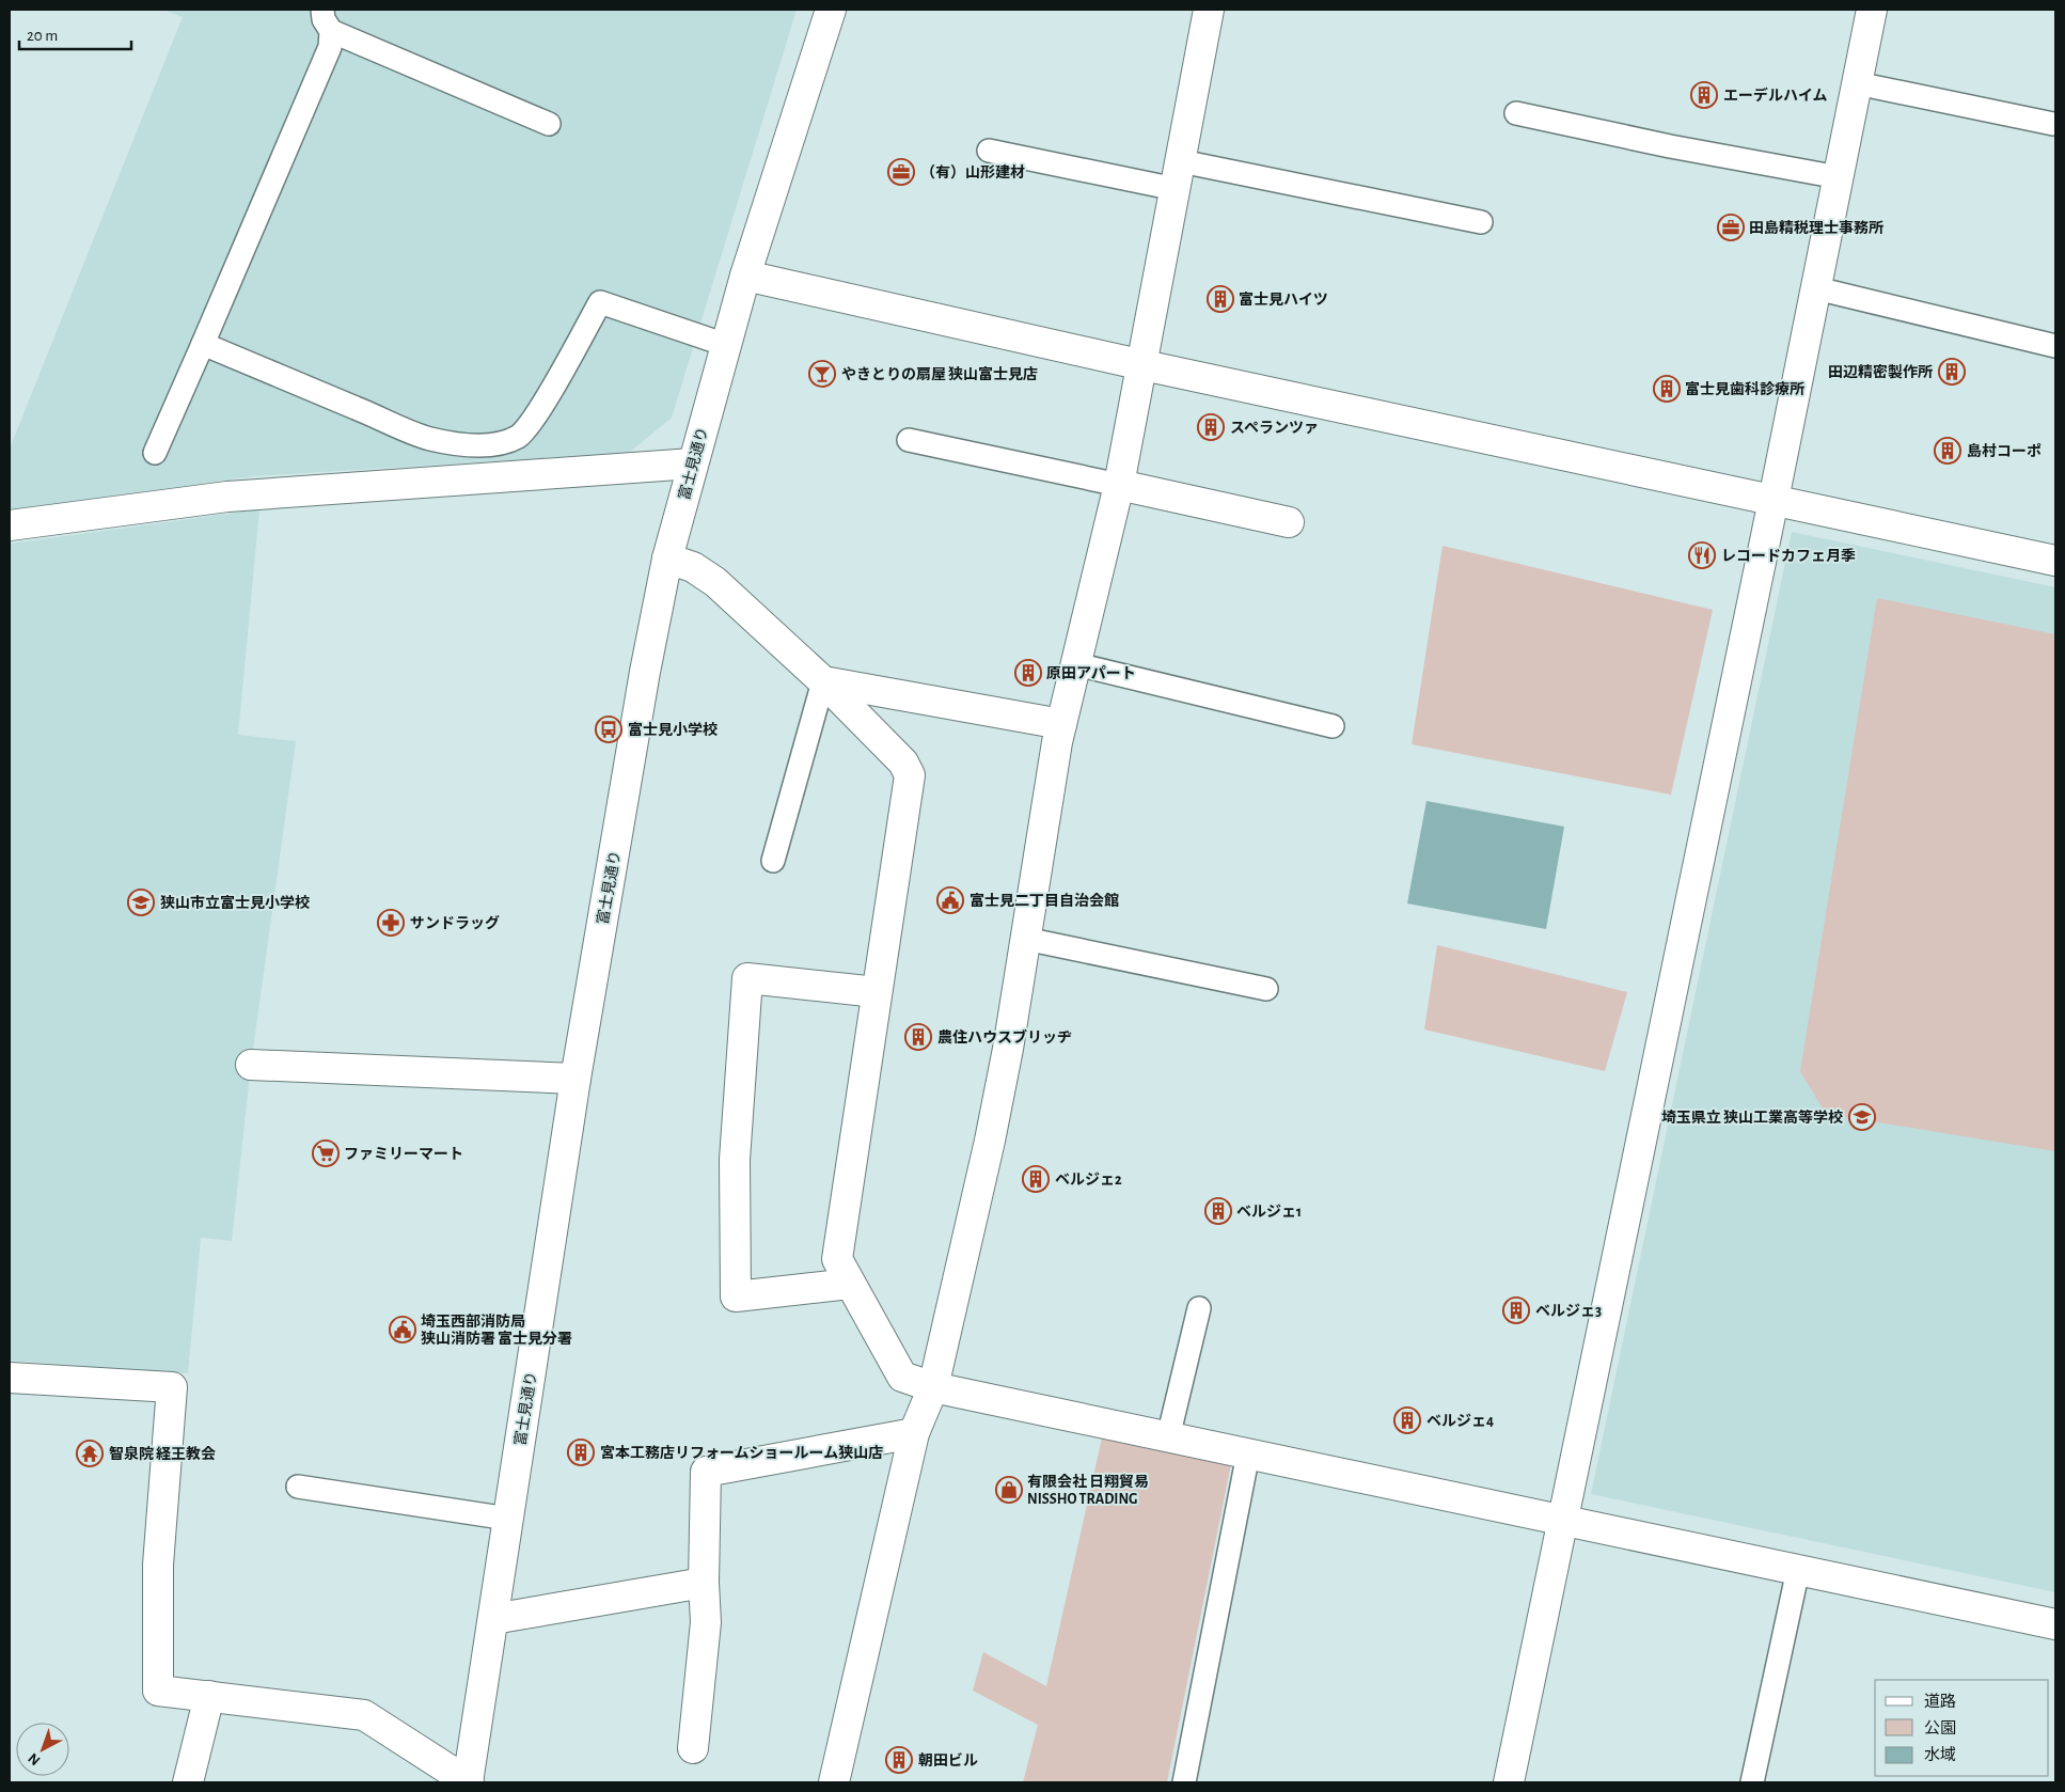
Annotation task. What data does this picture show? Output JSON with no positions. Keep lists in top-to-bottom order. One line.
{"streets":{"street":["富士見通り"]},"places":{"building":["エーデルハイム","富士見ハイツ","田辺精密製作所","富士見歯科診療所","スペランツァ","島村コーポ","原田アパート","農住ハウスブリッヂ","ベルジェ2","ベルジェ1","ベルジェ3","ベルジェ4","宮本工務店リフォームショールーム狭山店","朝田ビル"],"office":["（有）山形建材","田島精税理士事務所"],"bar":["やきとりの扇屋 狭山富士見店"],"restaurant":["レコードカフェ月季"],"bus stop":["富士見小学校"],"public building":["富士見二丁目自治会館","埼玉西部消防局 狭山消防署 富士見分署"],"school or university":["狭山市立富士見小学校","埼玉県立 狭山工業高等学校"],"pharmacy":["サンドラッグ"],"supermarket":["ファミリーマート"],"temple":["智泉院 経王教会"],"shop":["有限会社 日翔貿易 NISSHO TRADING"]},"legend":["道路","公園","水域"],"scale_bar":"20 m","north":"bottom left"}
